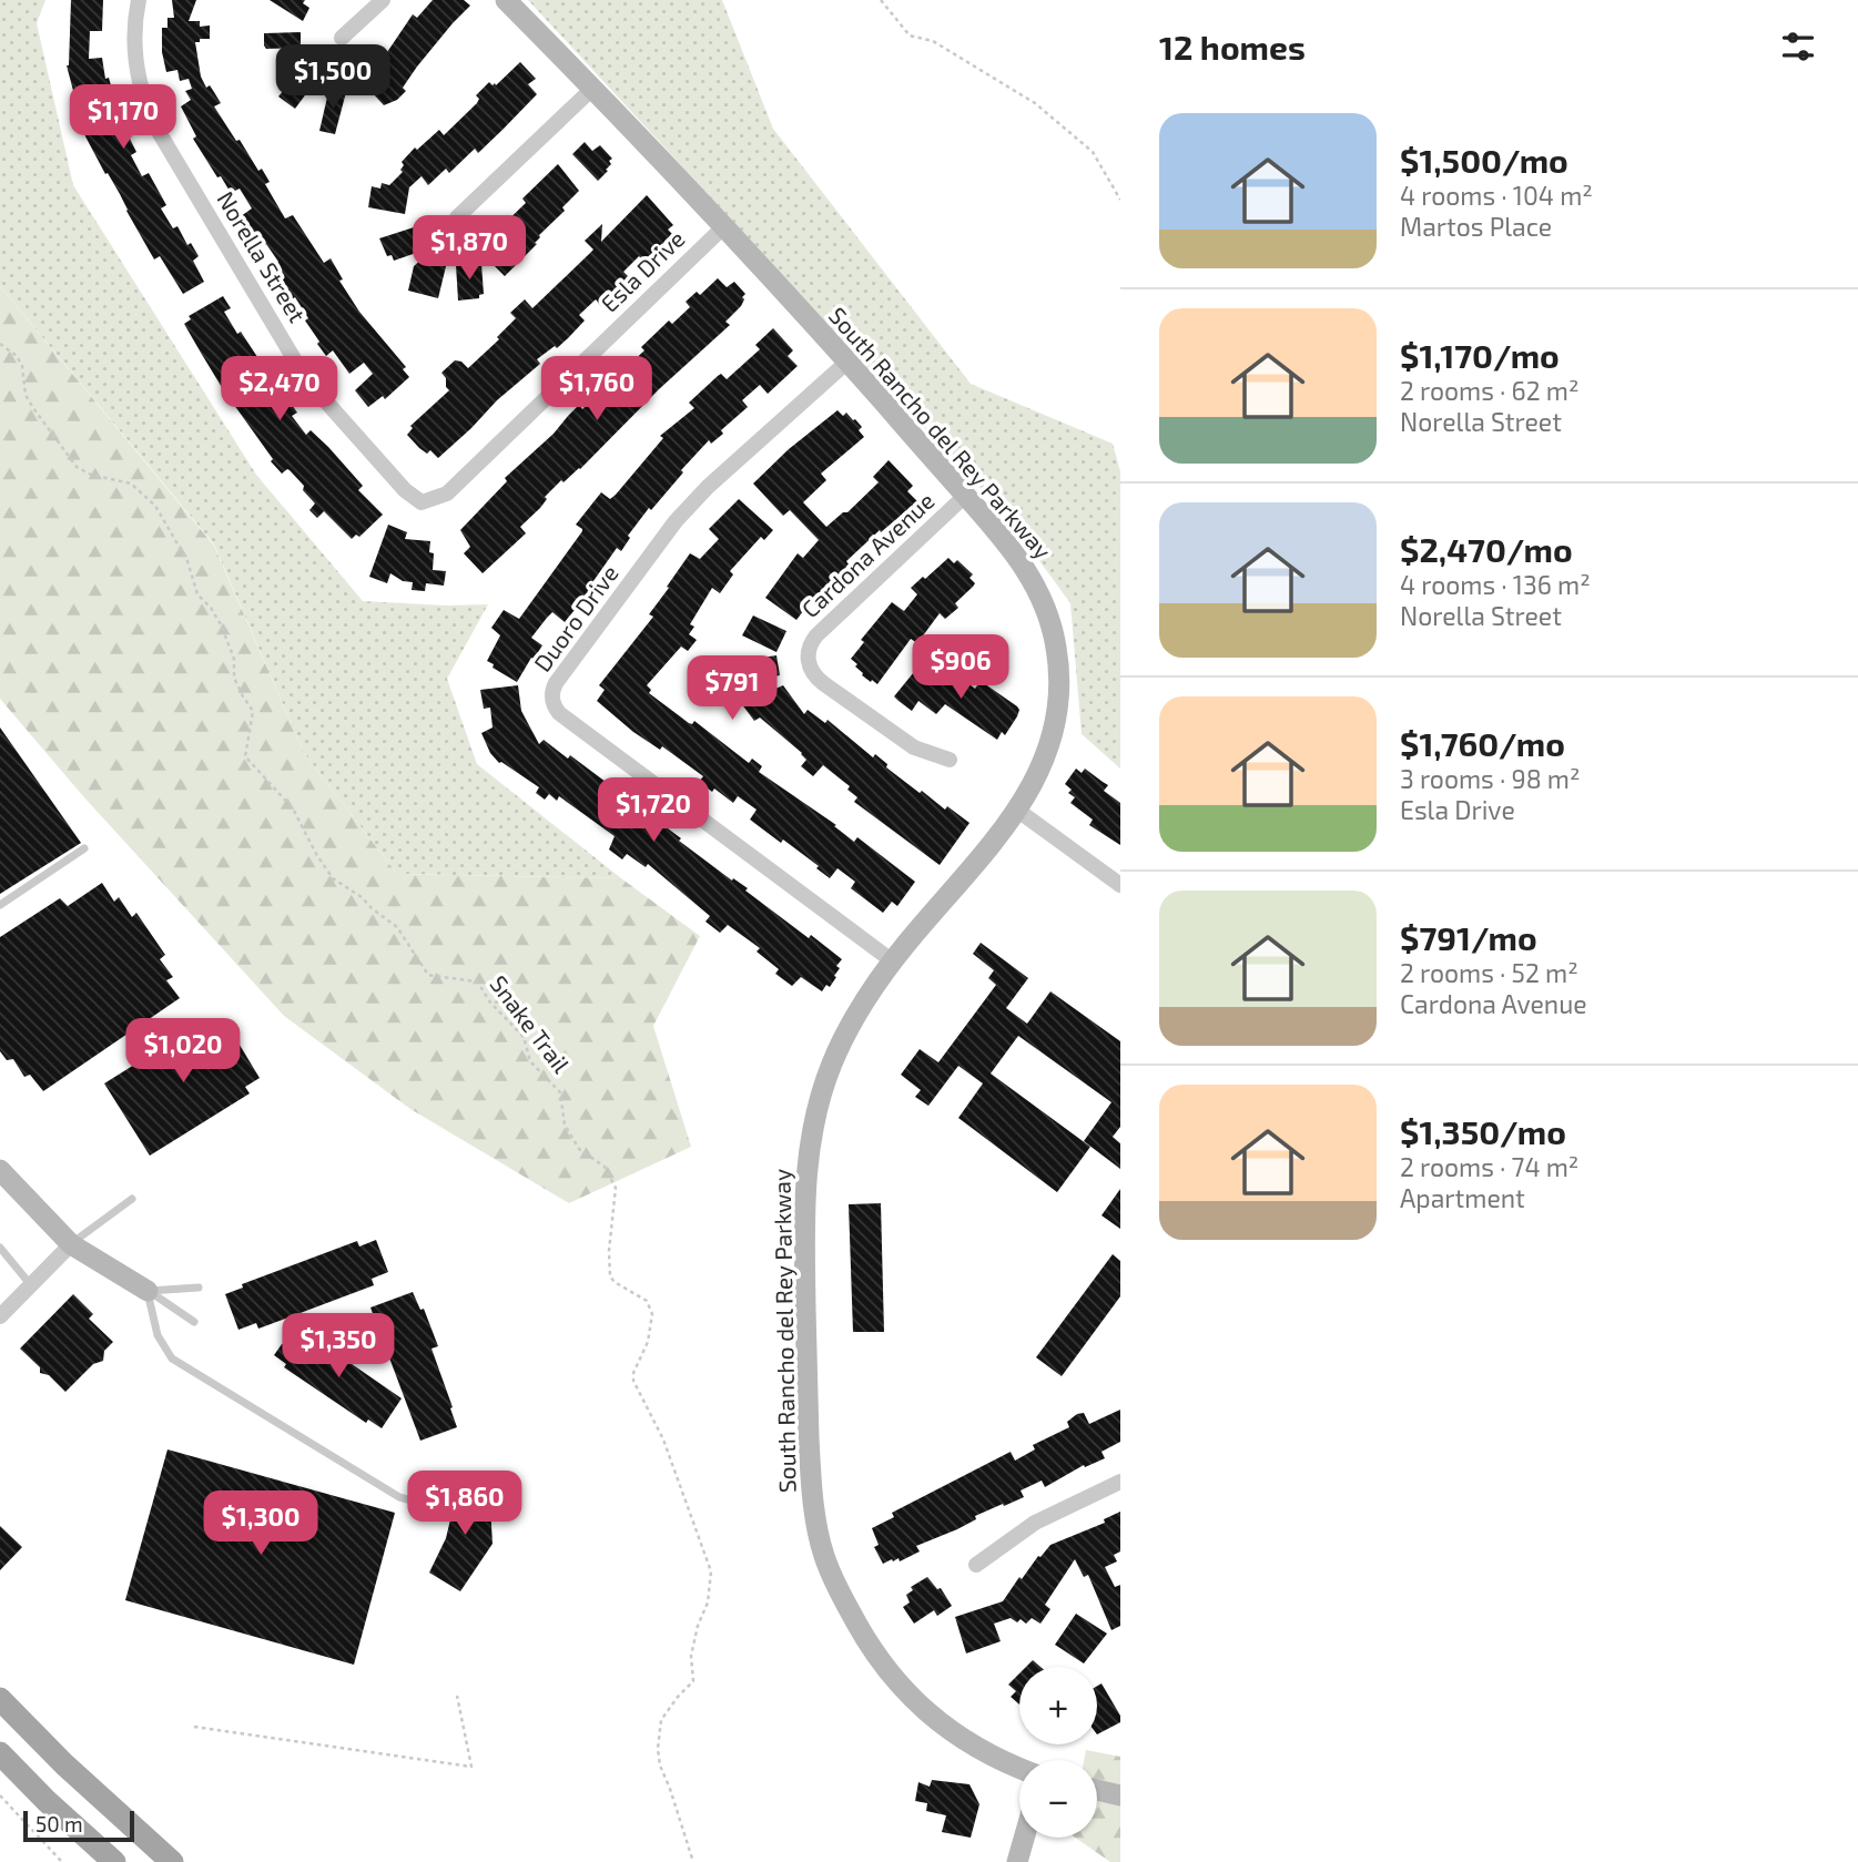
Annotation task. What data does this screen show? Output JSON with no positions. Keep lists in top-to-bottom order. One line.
{"streets":{"street":["Norella Street","Esla Drive","South Rancho del Rey Parkway","Cardona Avenue","Duoro Drive"],"path":["Snake Trail"]},"crossings":[["Norella Street","Esla Drive"],["Esla Drive","South Rancho del Rey Parkway"],["South Rancho del Rey Parkway","Cardona Avenue"],["South Rancho del Rey Parkway","Duoro Drive"]],"scale_bar":"50 m","page":{"heading":"12 homes","price":["$1,500","$1,170","$1,870","$2,470","$1,760","$906","$791","$1,720","$1,020","$1,350","$1,860","$1,300"],"list":[{"name":"$1,500/mo","note":"4 rooms · 104 m² · Martos Place"},{"name":"$1,170/mo","note":"2 rooms · 62 m² · Norella Street"},{"name":"$2,470/mo","note":"4 rooms · 136 m² · Norella Street"},{"name":"$1,760/mo","note":"3 rooms · 98 m² · Esla Drive"},{"name":"$791/mo","note":"2 rooms · 52 m² · Cardona Avenue"},{"name":"$1,350/mo","note":"2 rooms · 74 m² · Apartment"}],"map_buttons":["+","−"],"scale":"50 m"}}
